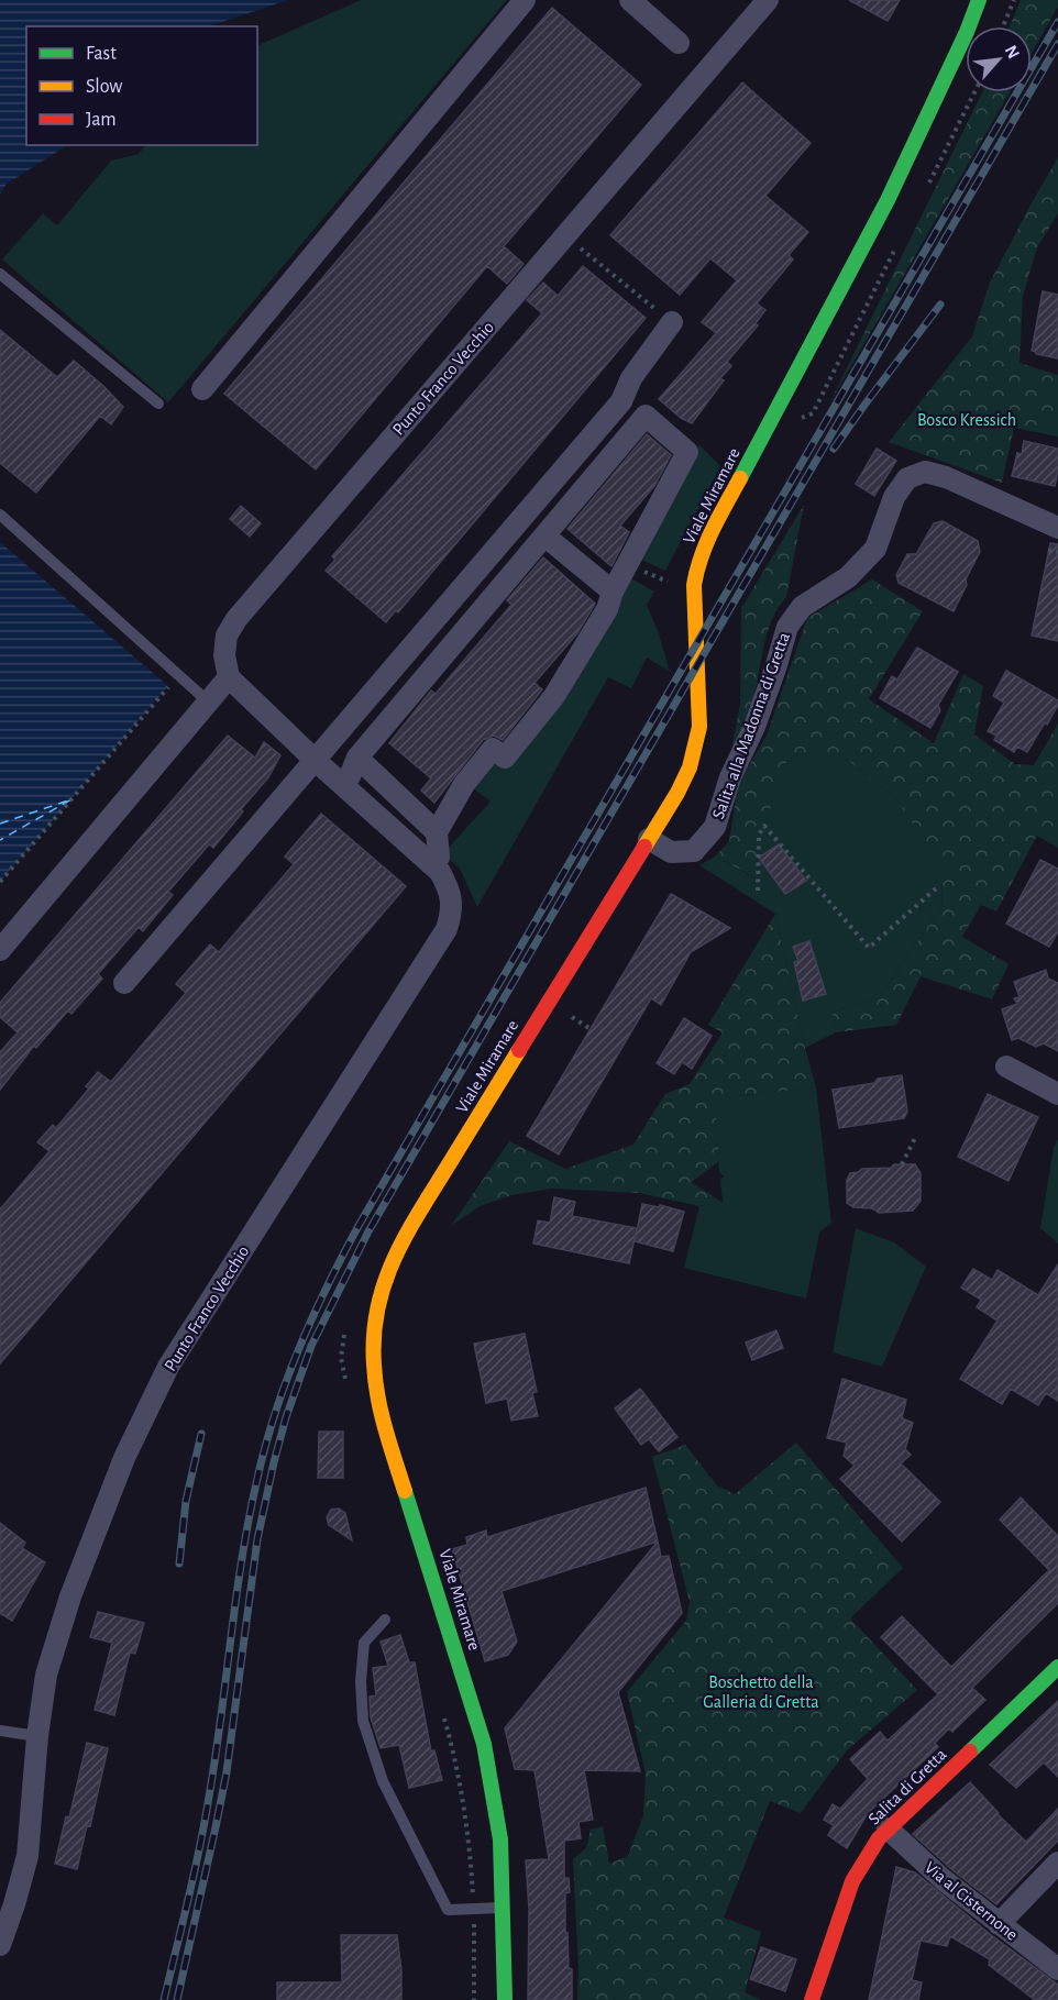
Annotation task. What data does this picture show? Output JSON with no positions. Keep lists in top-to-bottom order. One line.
{"streets":{"main road":["Viale Miramare","Salita di Gretta"],"street":["Punto Franco Vecchio","Salita alla Madonna di Gretta","Via al Cisternone"]},"crossings":[["Viale Miramare","Salita alla Madonna di Gretta"],["Salita di Gretta","Via al Cisternone"]],"parks":["Bosco Kressich","Boschetto della Galleria di Gretta"],"legend":["Fast","Slow","Jam"],"north":"top right"}
